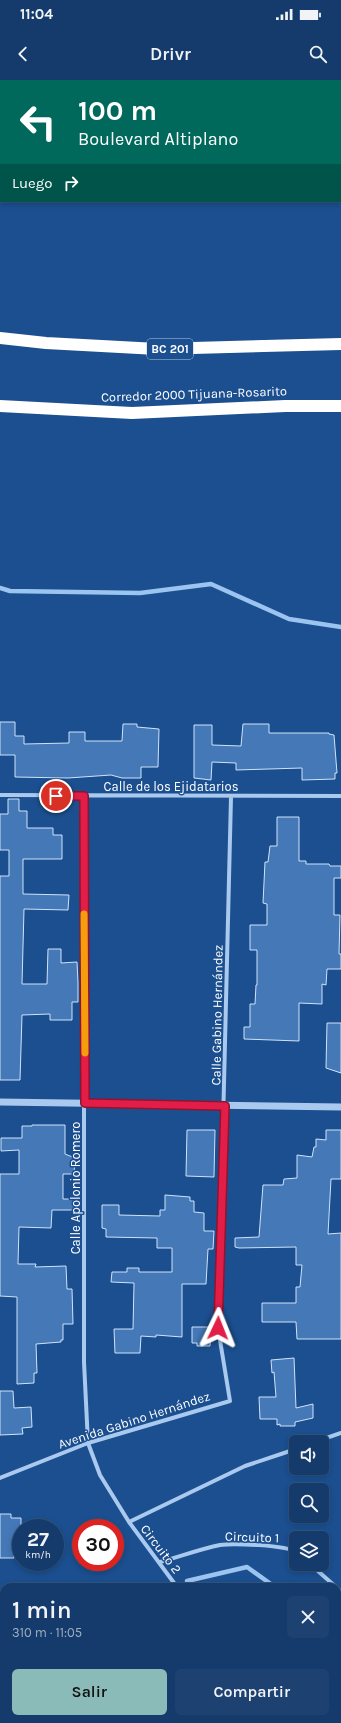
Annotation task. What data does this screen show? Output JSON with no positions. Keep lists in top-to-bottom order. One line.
{"streets":{"highway":["BC 201","Corredor 2000 Tijuana-Rosarito"],"street":["Calle de los Ejidatarios","Calle Gabino Hernández","Calle Apolonio Romero","Avenida Gabino Hernández","Circuito 1","Circuito 2"]},"crossings":[["Calle de los Ejidatarios","Calle Gabino Hernández"],["Calle de los Ejidatarios","Calle Apolonio Romero"],["Calle Gabino Hernández","Avenida Gabino Hernández"],["Calle Apolonio Romero","Avenida Gabino Hernández"],["Calle Apolonio Romero","Circuito 2"],["Circuito 1","Circuito 2"]],"page":{"status":"11:04","header":"Drivr","turn":["100 m","Boulevard Altiplano"],"then":"Luego","speed":"27 km/h","limit":"30","heading":["1 min","310 m · 11:05"],"buttons":["Salir","Compartir"]}}
